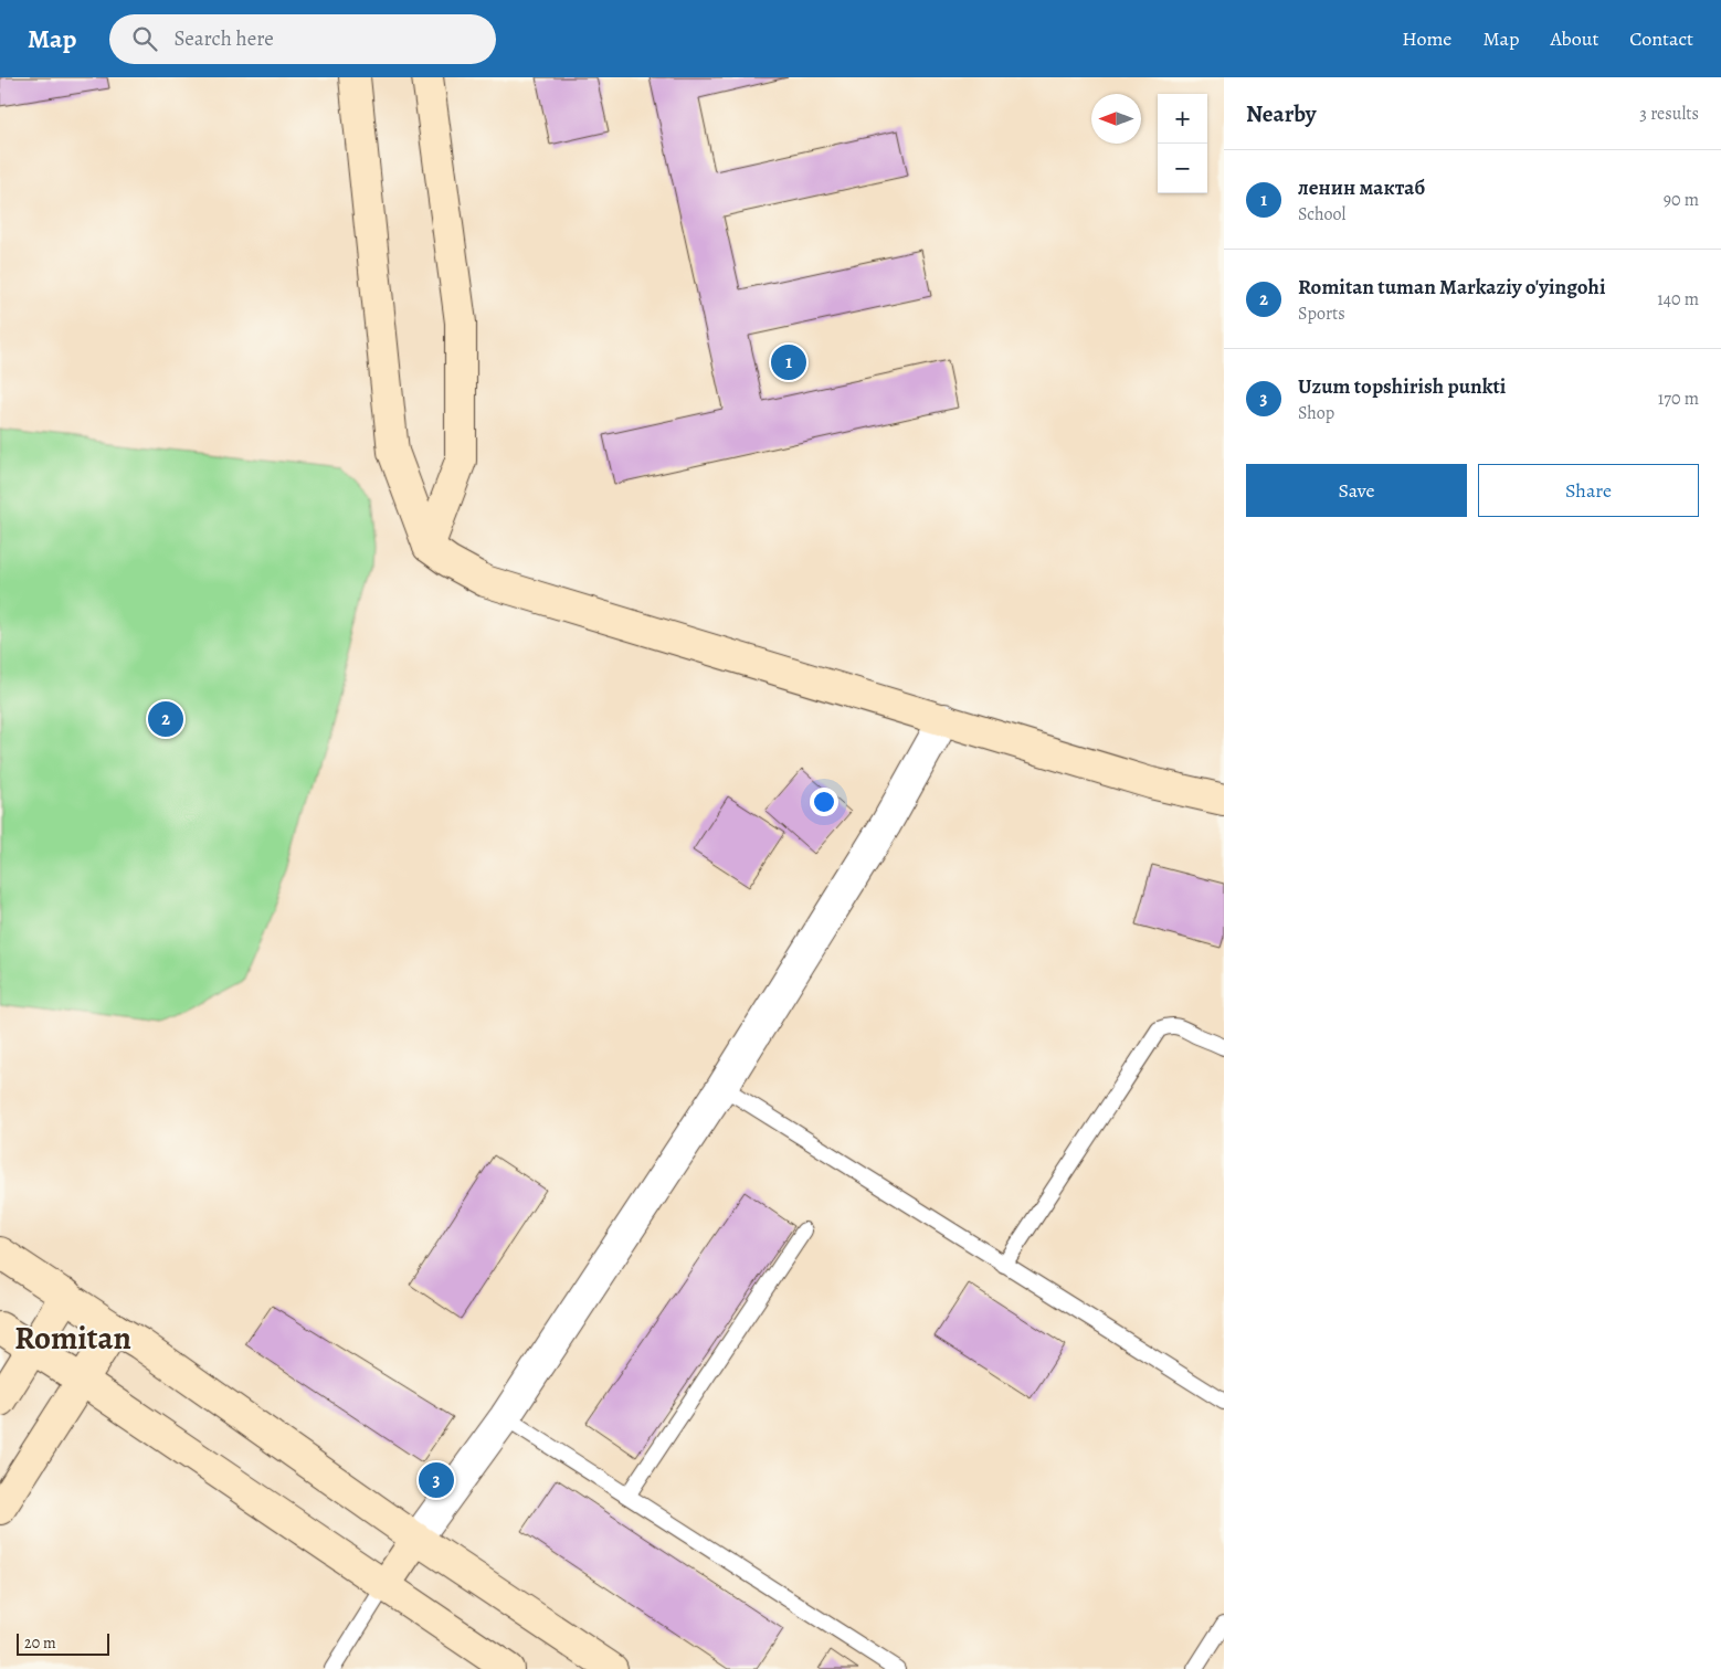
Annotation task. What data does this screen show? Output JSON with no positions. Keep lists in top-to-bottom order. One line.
{"districts":["Romitan"],"scale_bar":"20 m","north":"left","page":{"header":"Map","search":"Search here","nav":["Home","Map","About","Contact"],"heading":["Nearby","3 results"],"map_buttons":["+","−"],"list":[{"mark":"1","name":"ленин мактаб","note":"School","value":"90 m"},{"mark":"2","name":"Romitan tuman Markaziy o'yingohi","note":"Sports","value":"140 m"},{"mark":"3","name":"Uzum topshirish punkti","note":"Shop","value":"170 m"}],"pins":["1","2","3"],"buttons":["Save","Share"],"scale":"20 m"}}
